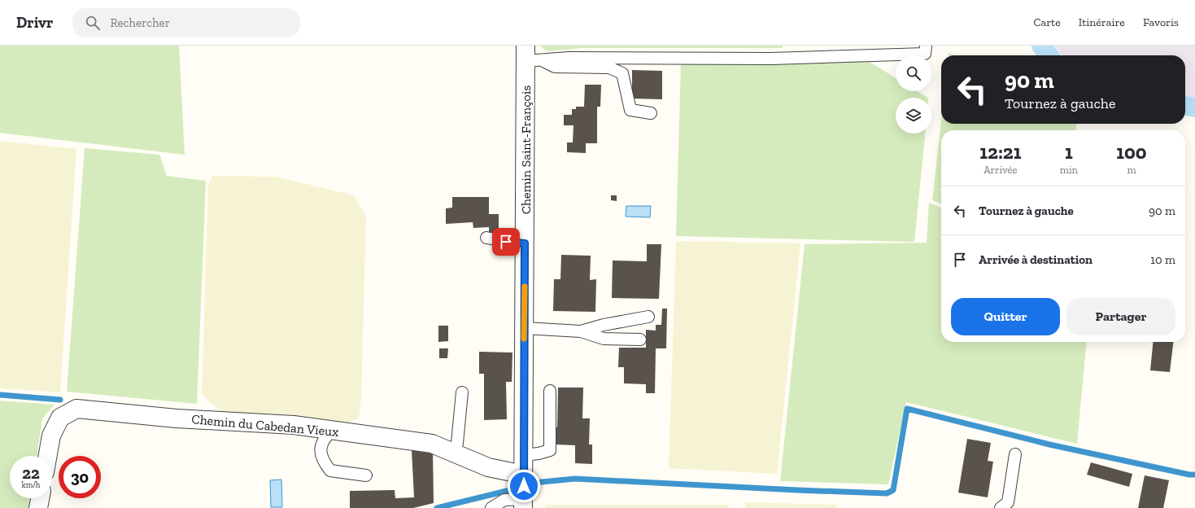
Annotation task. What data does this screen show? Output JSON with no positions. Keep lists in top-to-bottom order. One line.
{"streets":{"street":["Chemin Saint-François","Chemin du Cabedan Vieux"]},"crossings":[["Chemin Saint-François","Chemin du Cabedan Vieux"]],"page":{"header":"Drivr","search":"Rechercher","nav":["Carte","Itinéraire","Favoris"],"turn":["90 m","Tournez à gauche"],"eta":["12:21","Arrivée","1","min","100","m"],"list":[{"name":"Tournez à gauche","value":"90 m"},{"name":"Arrivée à destination","value":"10 m"}],"buttons":["Quitter","Partager"],"speed":"22 km/h","limit":"30"}}
